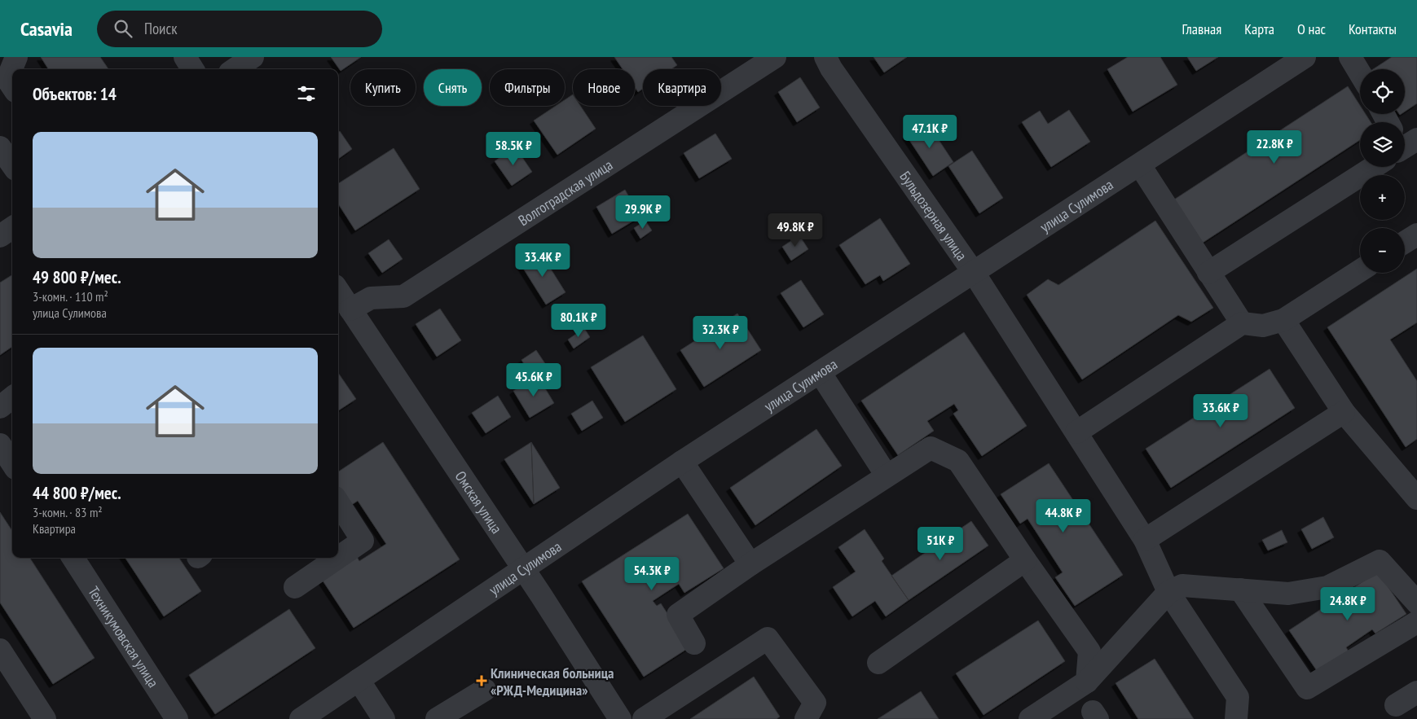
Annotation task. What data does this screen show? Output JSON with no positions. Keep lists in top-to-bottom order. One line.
{"streets":{"street":["Волгоградская улица","улица Сулимова","Бульдозерная улица","Омская улица","Техникумовская улица"]},"crossings":[["Волгоградская улица","Омская улица"],["улица Сулимова","Бульдозерная улица"],["улица Сулимова","Омская улица"]],"places":{"health":["Клиническая больница «РЖД-Медицина»"]},"page":{"header":"Casavia","search":"Поиск","nav":["Главная","Карта","О нас","Контакты"],"map_buttons":["+","−"],"chip":["Купить","Снять","Фильтры","Новое","Квартира"],"heading":"Объектов: 14","price":["47.1K ₽","22.8K ₽","58.5K ₽","29.9K ₽","49.8K ₽","33.4K ₽","80.1K ₽","32.3K ₽","45.6K ₽","33.6K ₽","44.8K ₽","51K ₽","54.3K ₽","24.8K ₽"],"list":[{"name":"49 800 ₽/мес.","note":"3-комн. · 110 m² · улица Сулимова"},{"name":"44 800 ₽/мес.","note":"3-комн. · 83 m² · Квартира"}]}}
